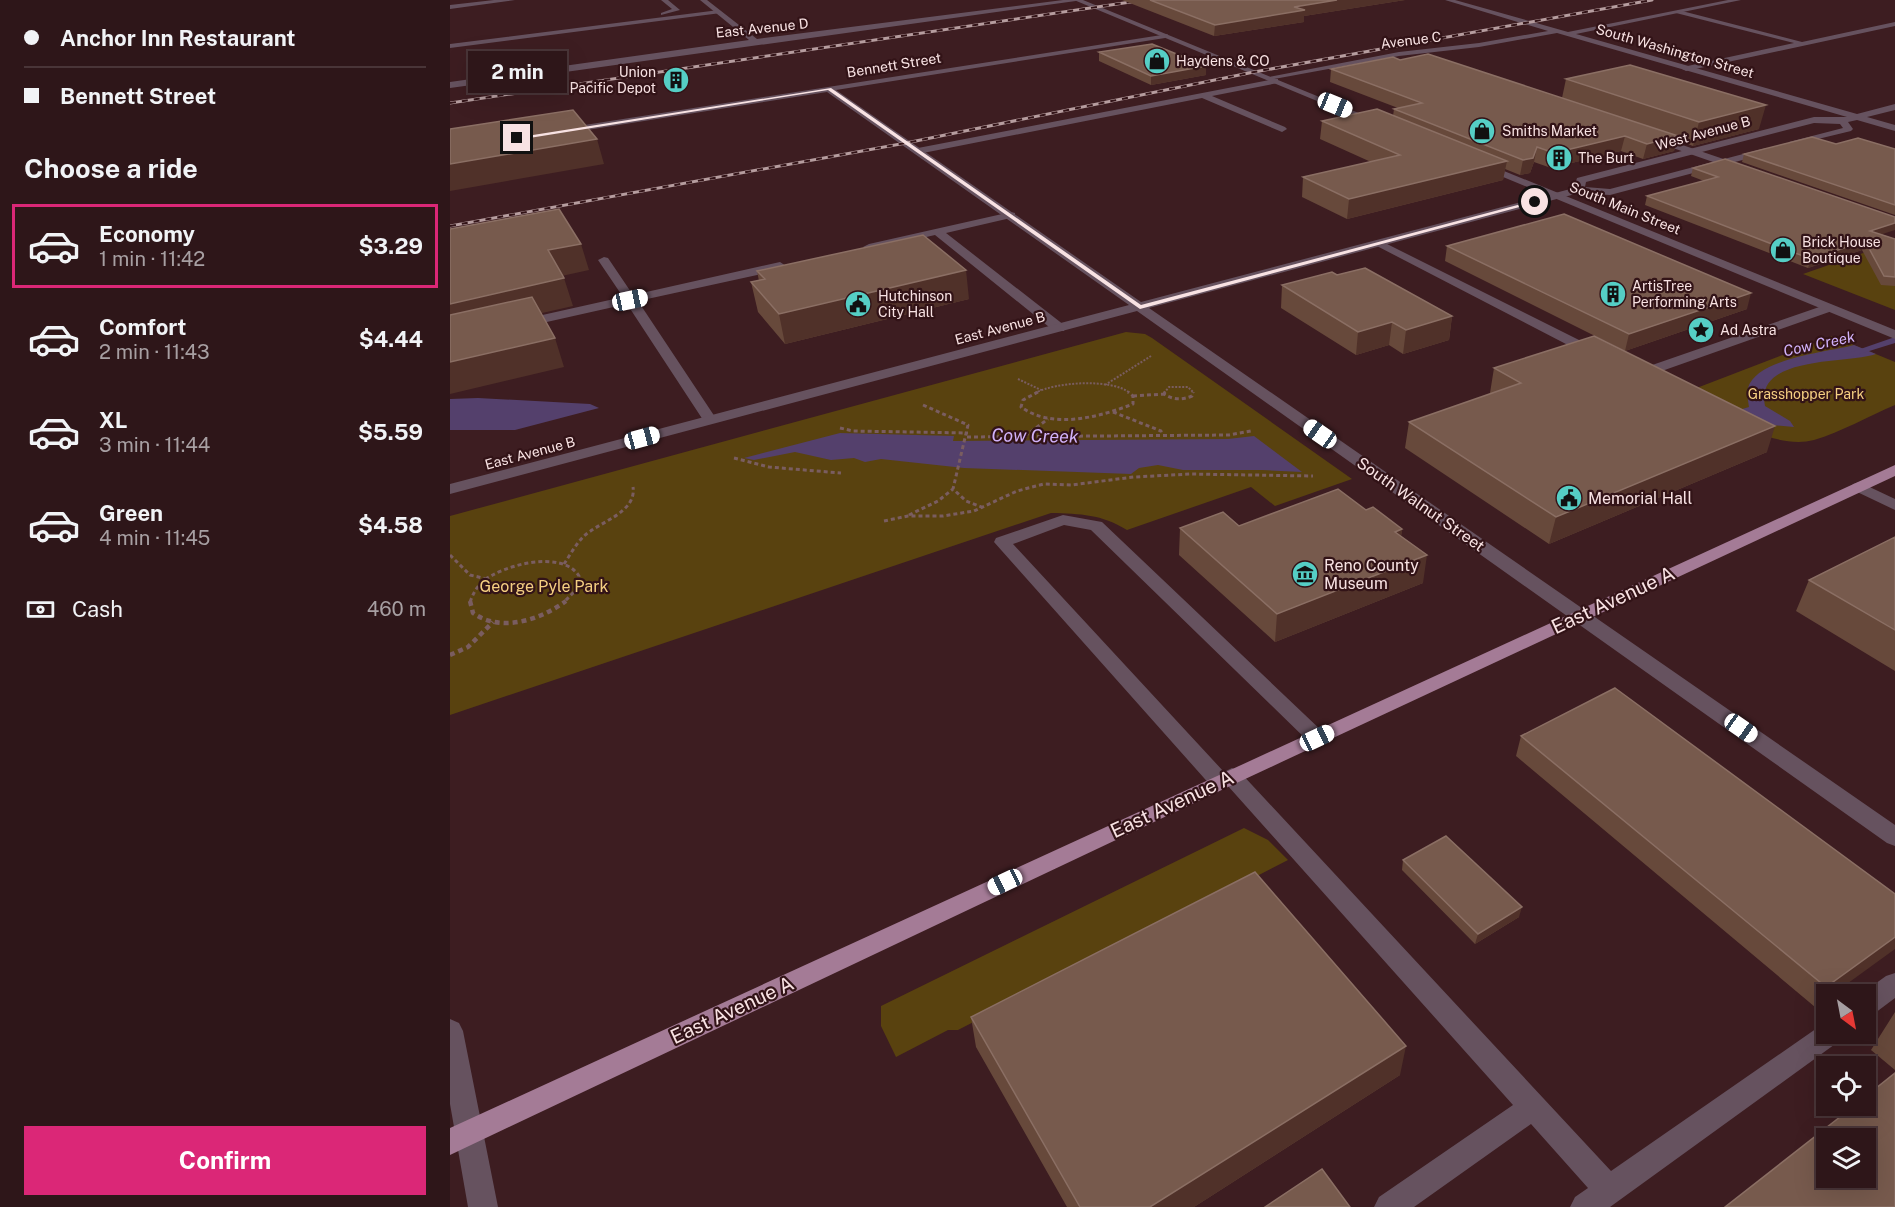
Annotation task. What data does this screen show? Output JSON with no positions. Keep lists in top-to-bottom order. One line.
{"streets":{"main road":["East Avenue A"],"street":["East Avenue D","Avenue C","South Washington Street","Bennett Street","West Avenue B","South Main Street","East Avenue B","South Walnut Street"]},"crossings":[["Avenue C","South Washington Street"],["Avenue C","South Walnut Street"],["South Washington Street","West Avenue B"],["Bennett Street","South Walnut Street"],["West Avenue B","South Main Street"],["West Avenue B","East Avenue B"],["South Main Street","East Avenue B"],["East Avenue B","South Walnut Street"],["South Walnut Street","East Avenue A"]],"water":["Cow Creek"],"parks":["Grasshopper Park","George Pyle Park"],"places":{"shop":["Haydens & CO","Smiths Market","Brick House Boutique"],"building":["Union Pacific Depot","The Burt","ArtisTree Performing Arts"],"public building":["Hutchinson City Hall","Memorial Hall"],"place":["Ad Astra"],"museum":["Reno County Museum"]},"north":"bottom right","page":{"banner":["Anchor Inn Restaurant","Bennett Street"],"bubble":"2 min","heading":"Choose a ride","list":[{"name":"Economy","note":"1 min · 11:42","value":"$3.29"},{"name":"Comfort","note":"2 min · 11:43","value":"$4.44"},{"name":"XL","note":"3 min · 11:44","value":"$5.59"},{"name":"Green","note":"4 min · 11:45","value":"$4.58"}],"pay":["Cash","460 m"],"buttons":"Confirm"}}
